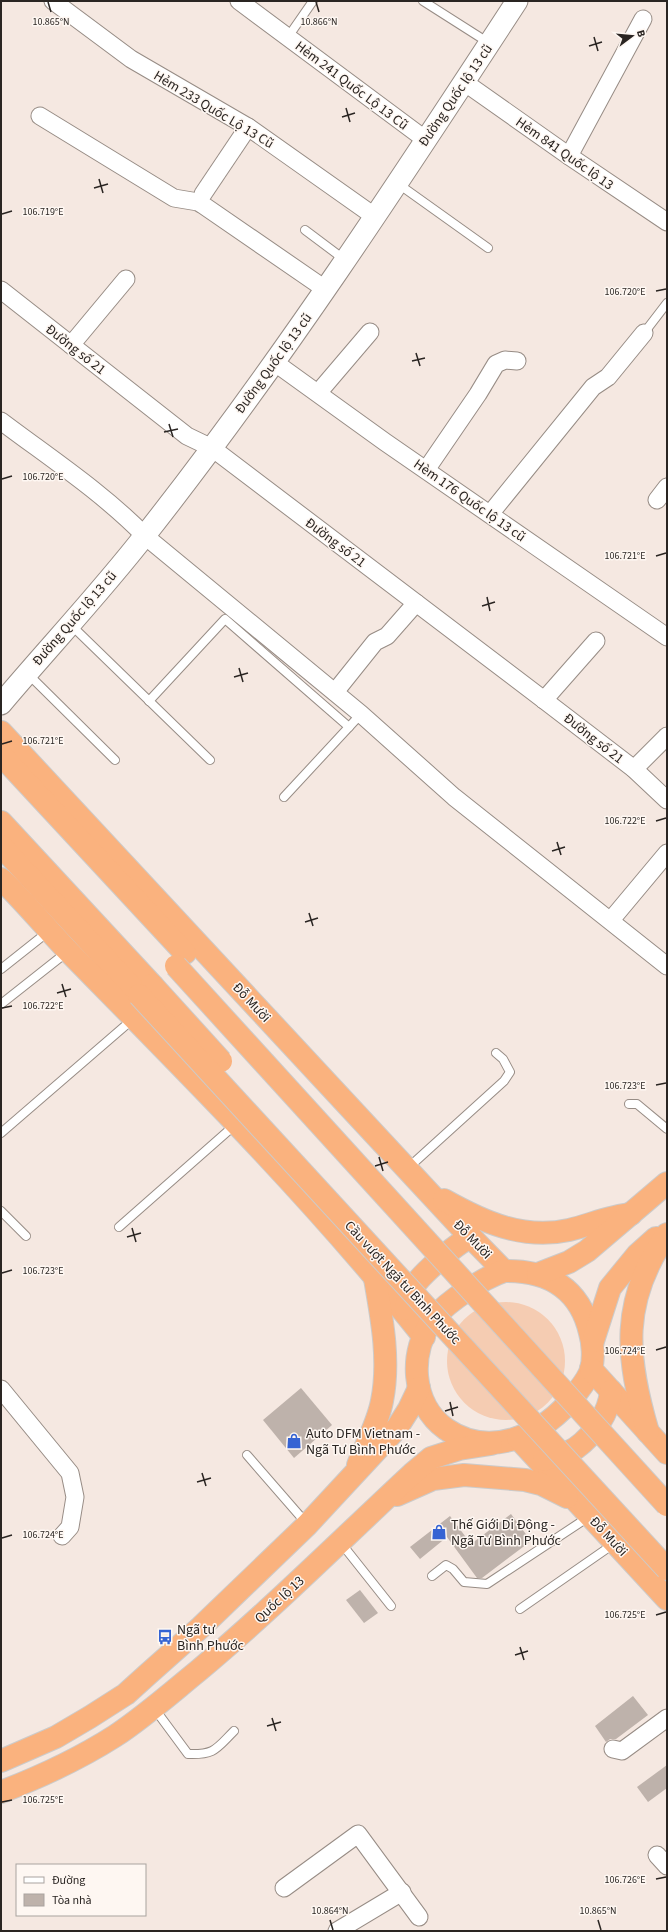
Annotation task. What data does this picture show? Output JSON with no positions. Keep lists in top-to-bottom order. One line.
{"streets":{"highway":["Đỗ Mười","Cầu vượt Ngã tư Bình Phước","Quốc lộ 13"],"street":["Hẻm 241 Quốc Lộ 13 Cũ","Đường Quốc lộ 13 cũ","Hẻm 233 Quốc Lộ 13 Cũ","Hẻm 841 Quốc lộ 13","Đường số 21","Hèm 176 Quốc lộ 13 cũ"]},"crossings":[["Hẻm 241 Quốc Lộ 13 Cũ","Đường Quốc lộ 13 cũ"],["Đường Quốc lộ 13 cũ","Hẻm 233 Quốc Lộ 13 Cũ"],["Đường Quốc lộ 13 cũ","Hẻm 841 Quốc lộ 13"],["Đường Quốc lộ 13 cũ","Đường số 21"],["Đường Quốc lộ 13 cũ","Hèm 176 Quốc lộ 13 cũ"],["Đỗ Mười","Quốc lộ 13"]],"places":{"shop":["Auto DFM Vietnam - Ngã Tư Bình Phước","Thế Giới Di Động - Ngã Tư Bình Phước"],"bus stop":["Ngã tư Bình Phước"]},"legend":["Đường","Tòa nhà"],"north":"right","coordinates":["10.865°N","10.866°N","106.719°E","106.720°E","106.721°E","106.722°E","106.723°E","106.724°E","106.725°E","106.726°E","10.864°N"]}
